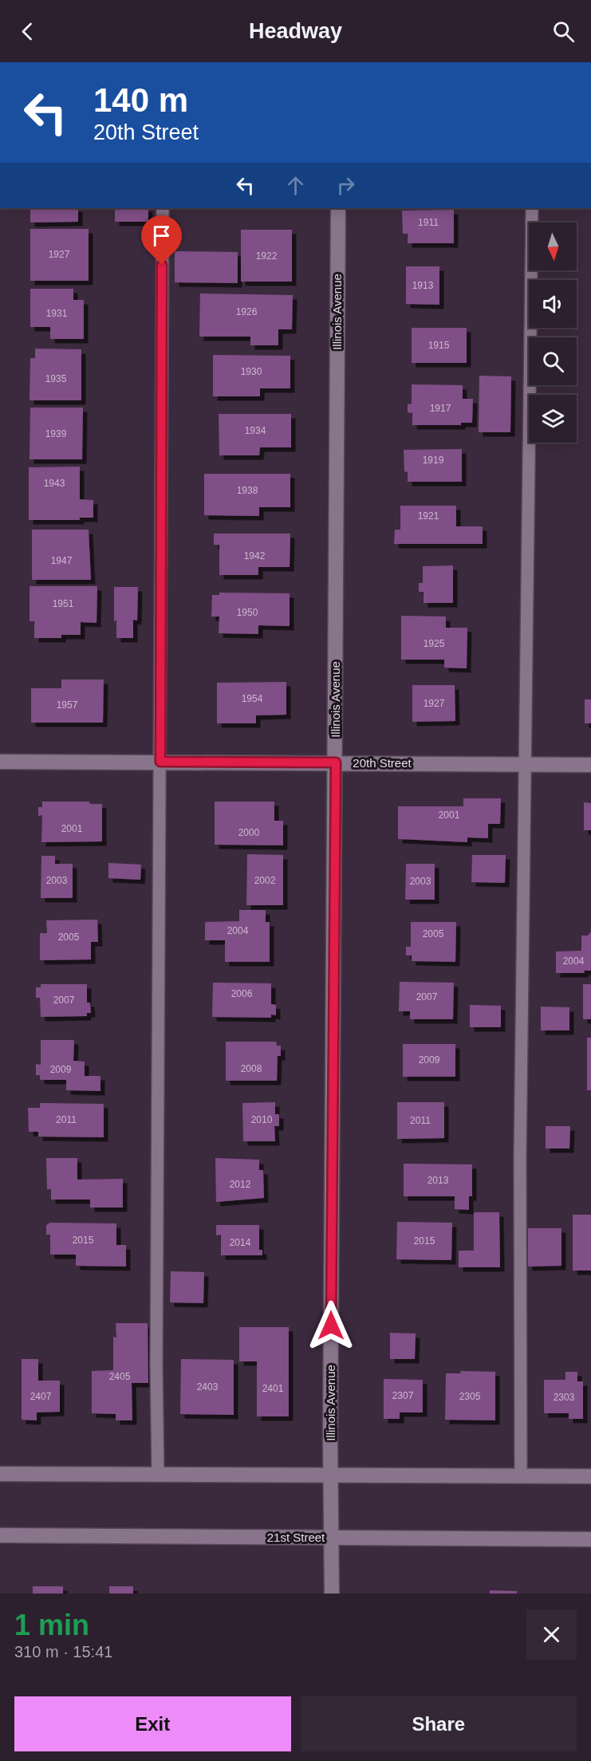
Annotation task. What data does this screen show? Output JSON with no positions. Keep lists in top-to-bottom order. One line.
{"streets":{"street":["Illinois Avenue","20th Street","21st Street"]},"crossings":[["Illinois Avenue","20th Street"],["Illinois Avenue","21st Street"]],"house_numbers":["1911","1927","1922","1913","1926","1931","1915","1930","1935","1917","1934","1939","1919","1943","1938","1921","1942","1947","1951","1950","1925","1954","1927","1957","2001","2001","2000","2003","2002","2003","2004","2005","2005","2004","2006","2007","2007","2009","2008","2009","2011","2010","2011","2013","2012","2015","2015","2014","2405","2403","2401","2307","2407","2305","2303"],"north":"bottom","page":{"header":"Headway","turn":["140 m","20th Street"],"heading":["1 min","310 m · 15:41"],"buttons":["Exit","Share"]}}
